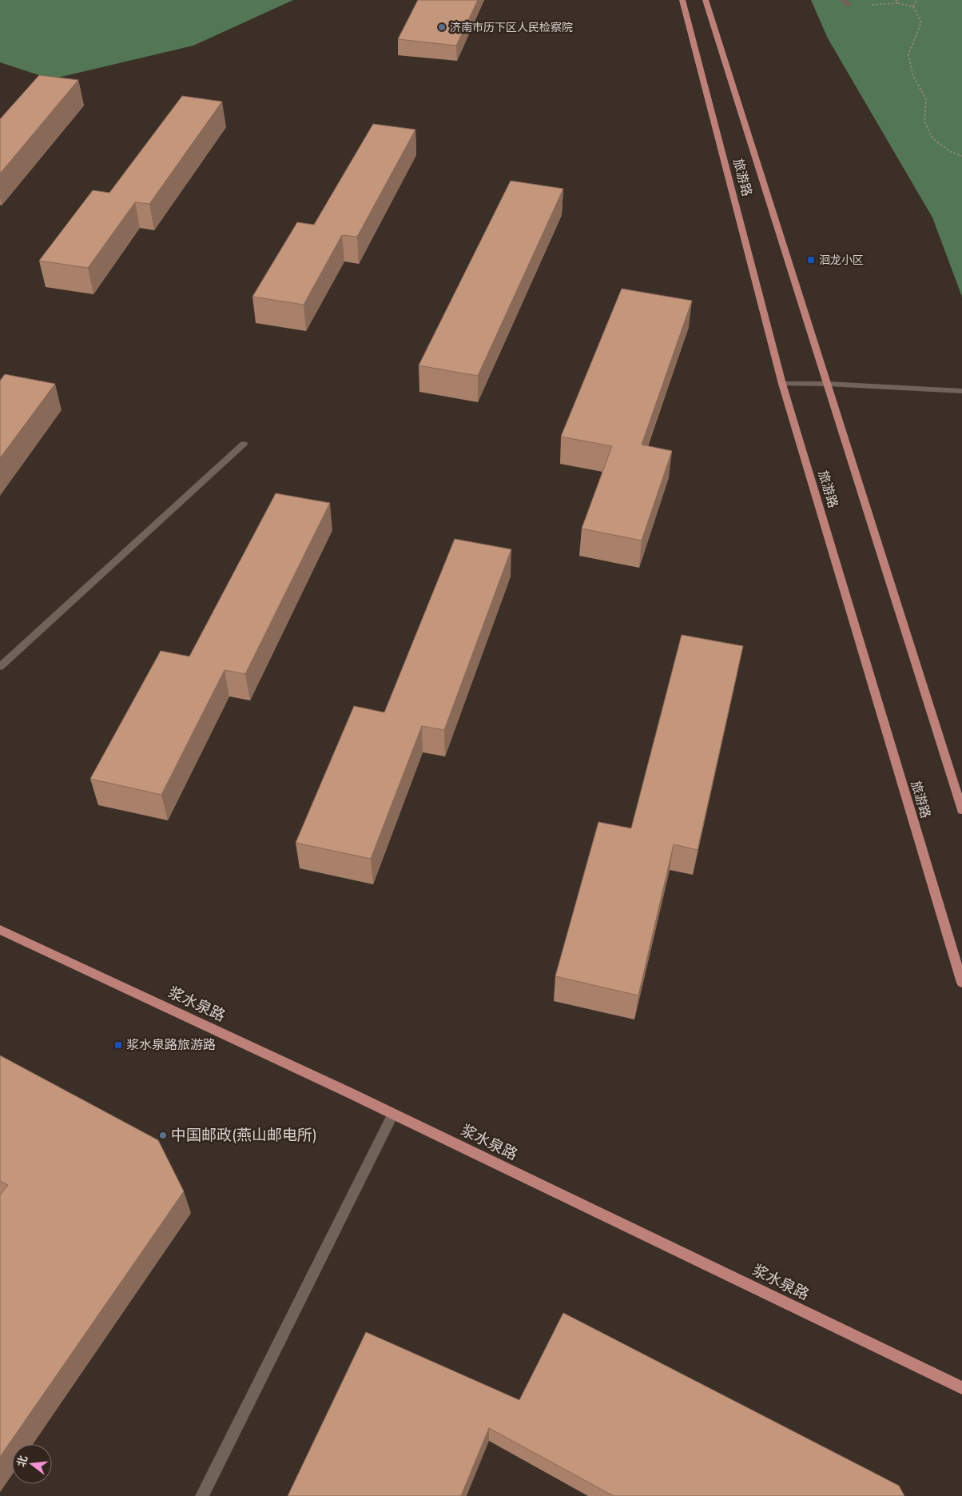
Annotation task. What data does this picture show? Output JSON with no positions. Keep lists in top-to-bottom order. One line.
{"streets":{"main road":["旅游路","浆水泉路"]},"places":{"other":["济南市历下区人民检察院","中国邮政(燕山邮电所)"],"transit":["洄龙小区","浆水泉路旅游路"]},"north":"left"}
